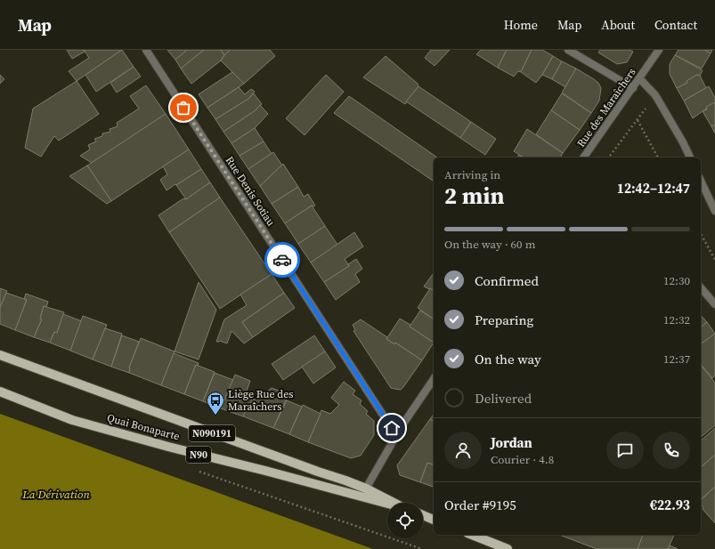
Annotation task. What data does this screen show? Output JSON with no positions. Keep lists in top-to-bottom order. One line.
{"streets":{"main road":["Quai Bonaparte","N090191","N90"],"street":["Rue des Maraîchers","Rue Denis Sotiau"]},"water":["La Dérivation"],"places":{"bus stop":["Liège Rue des Maraîchers"]},"page":{"header":"Map","nav":["Home","Map","About","Contact"],"heading":["2 min","Arriving in","12:42–12:47"],"panel":["Jordan","Courier · 4.8","Order #9195","€22.93"],"bar":"On the way · 60 m","list":[["Confirmed","12:30"],["Preparing","12:32"],["On the way","12:37"],"Delivered"]}}
